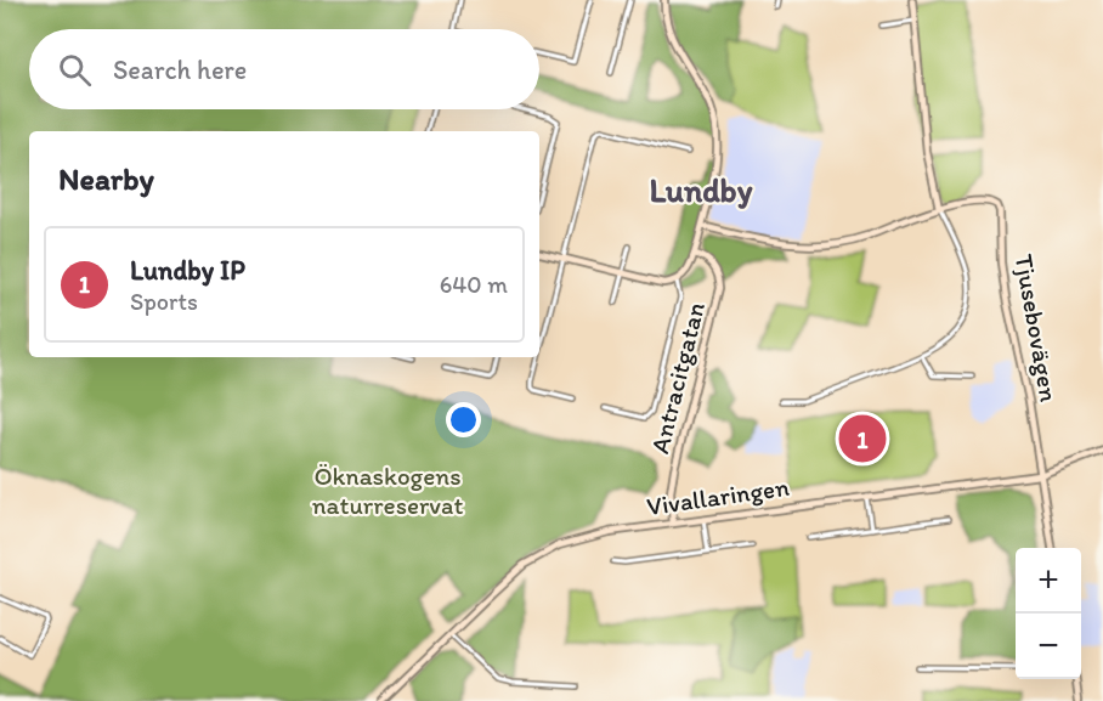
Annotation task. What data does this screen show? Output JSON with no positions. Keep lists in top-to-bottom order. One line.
{"streets":{"street":["Tjusebovägen","Antracitgatan","Vivallaringen"]},"crossings":[["Tjusebovägen","Vivallaringen"],["Antracitgatan","Vivallaringen"]],"districts":["Lundby"],"parks":["Öknaskogens naturreservat"],"page":{"search":"Search here","heading":"Nearby","list":[{"mark":"1","name":"Lundby IP","note":"Sports","value":"640 m"}],"pins":"1","map_buttons":["+","−"]}}
